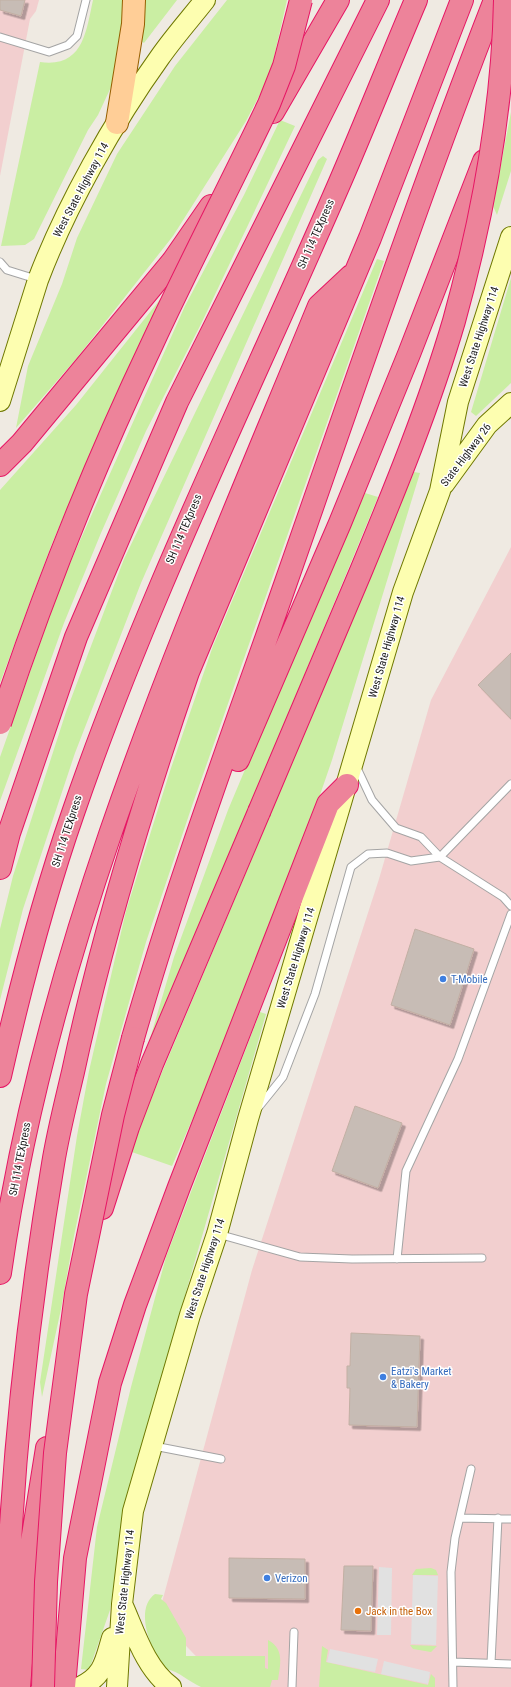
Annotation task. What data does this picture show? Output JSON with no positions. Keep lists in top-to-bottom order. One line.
{"streets":{"highway":["SH 114 TEXpress"],"main road":["West State Highway 114","State Highway 26"]},"crossings":[["West State Highway 114","State Highway 26"]],"places":["T-Mobile","Eatzi's Market & Bakery","Verizon","Jack in the Box"]}
